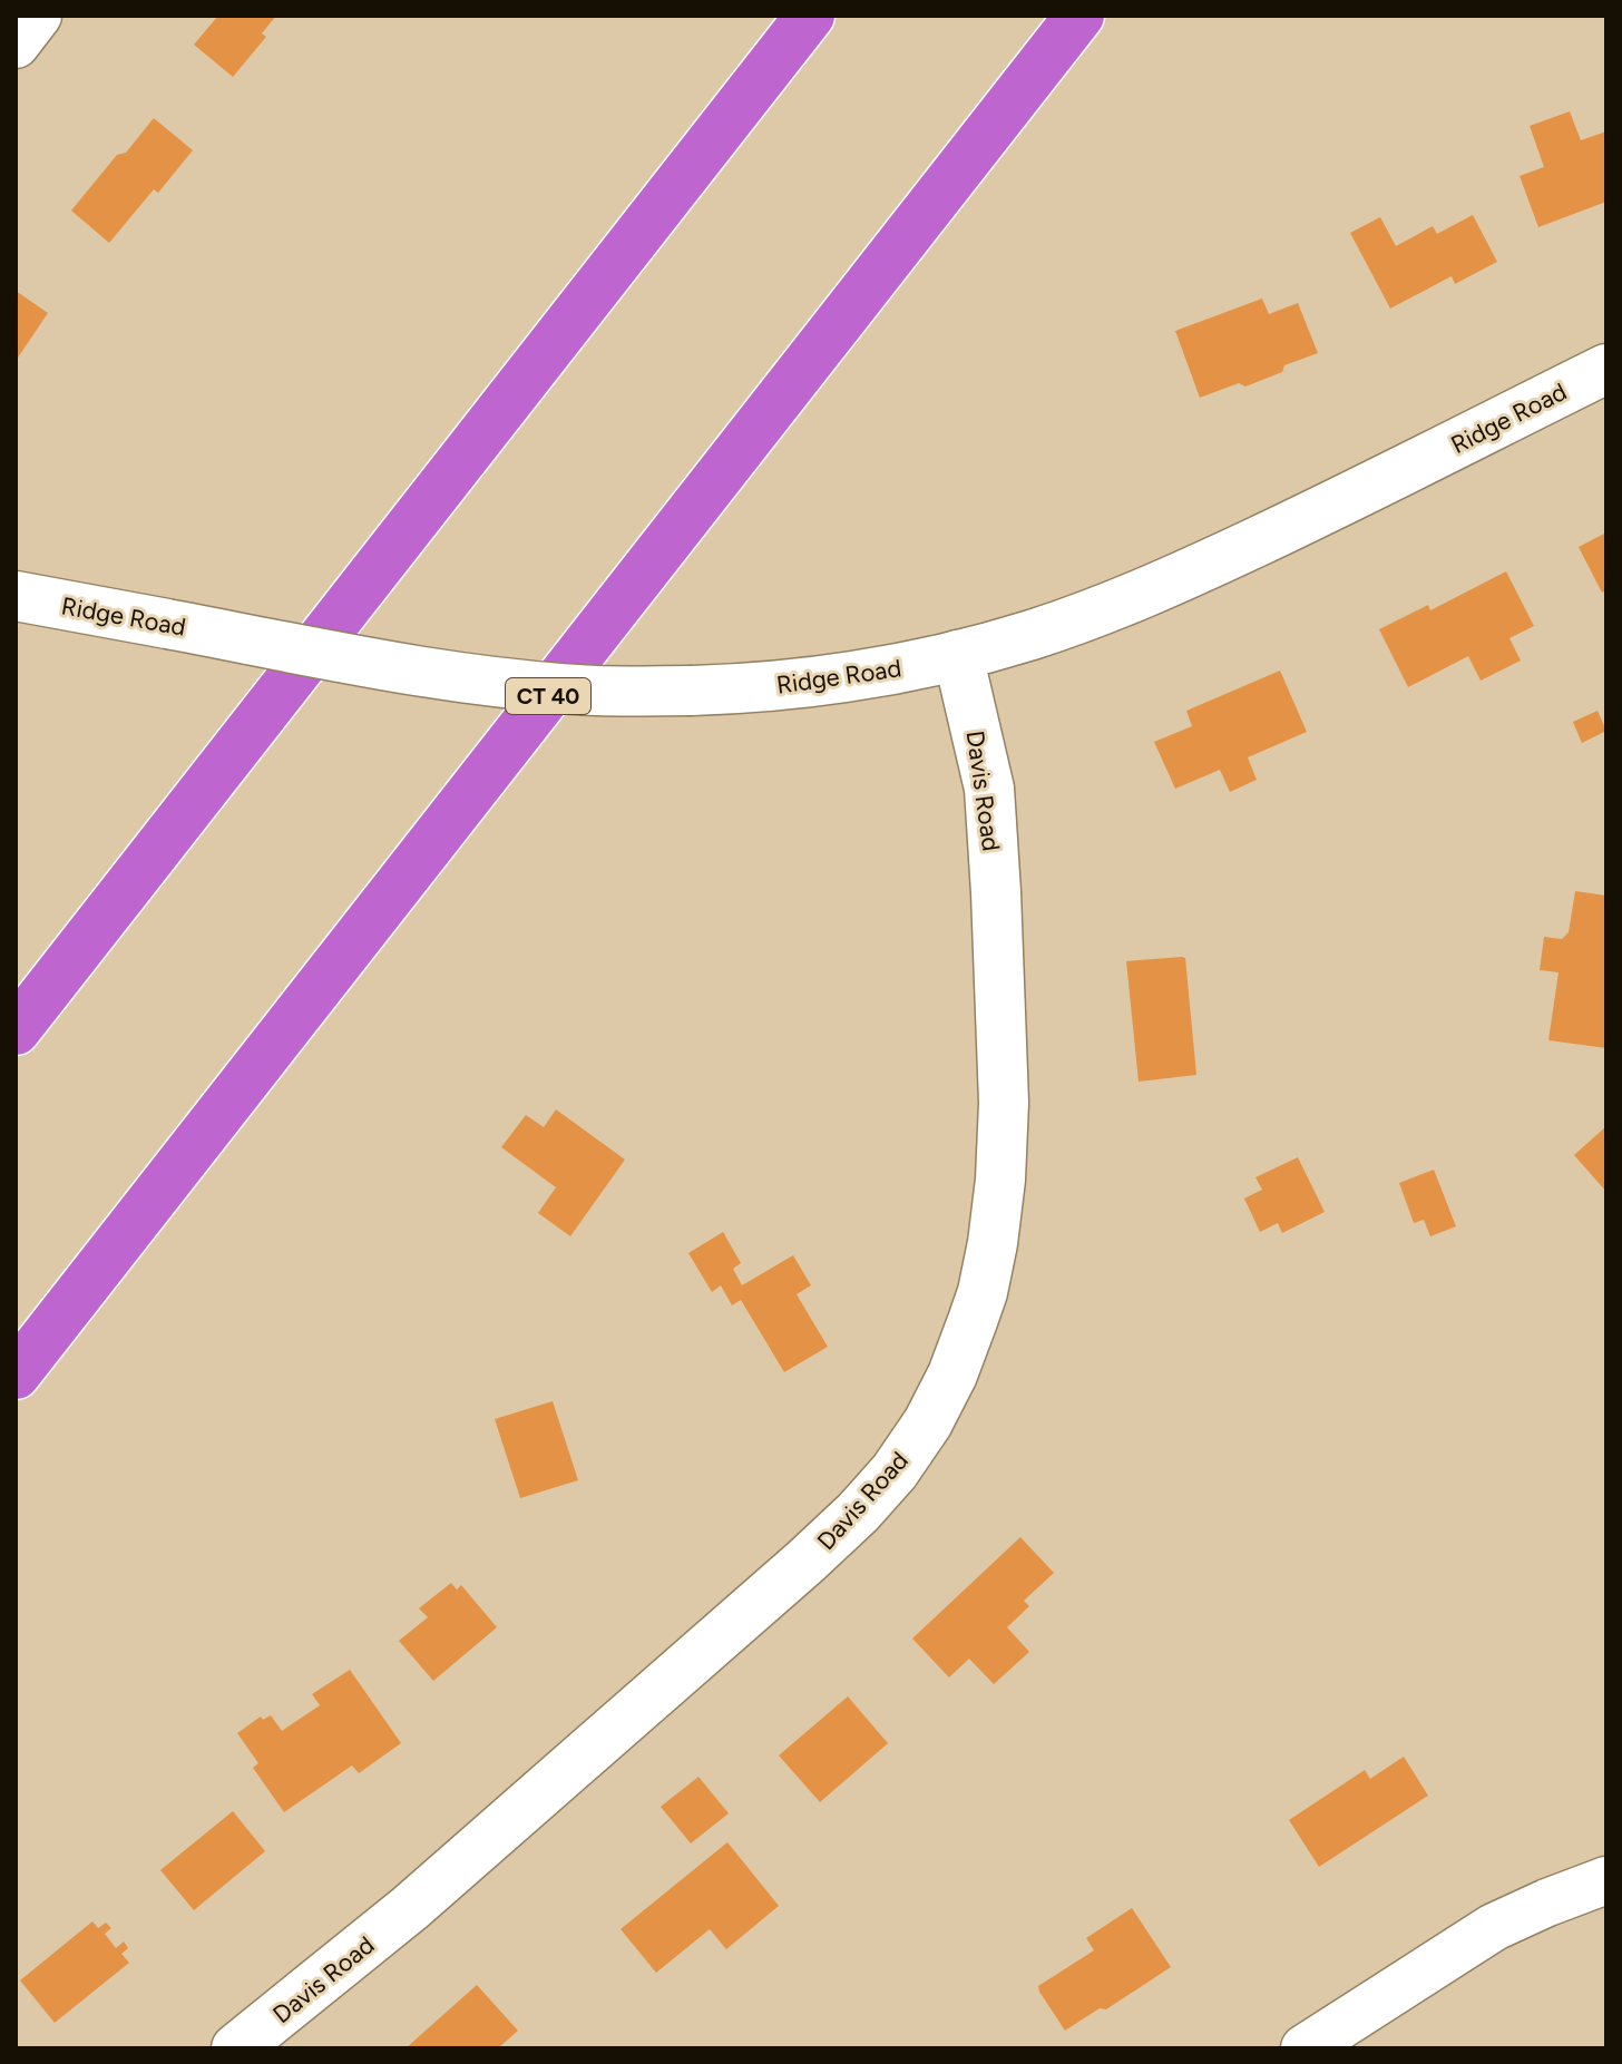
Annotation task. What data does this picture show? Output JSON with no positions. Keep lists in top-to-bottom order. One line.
{"streets":{"highway":["CT 40"],"main road":["Ridge Road","Davis Road"]},"crossings":[["Ridge Road","Davis Road"]]}
